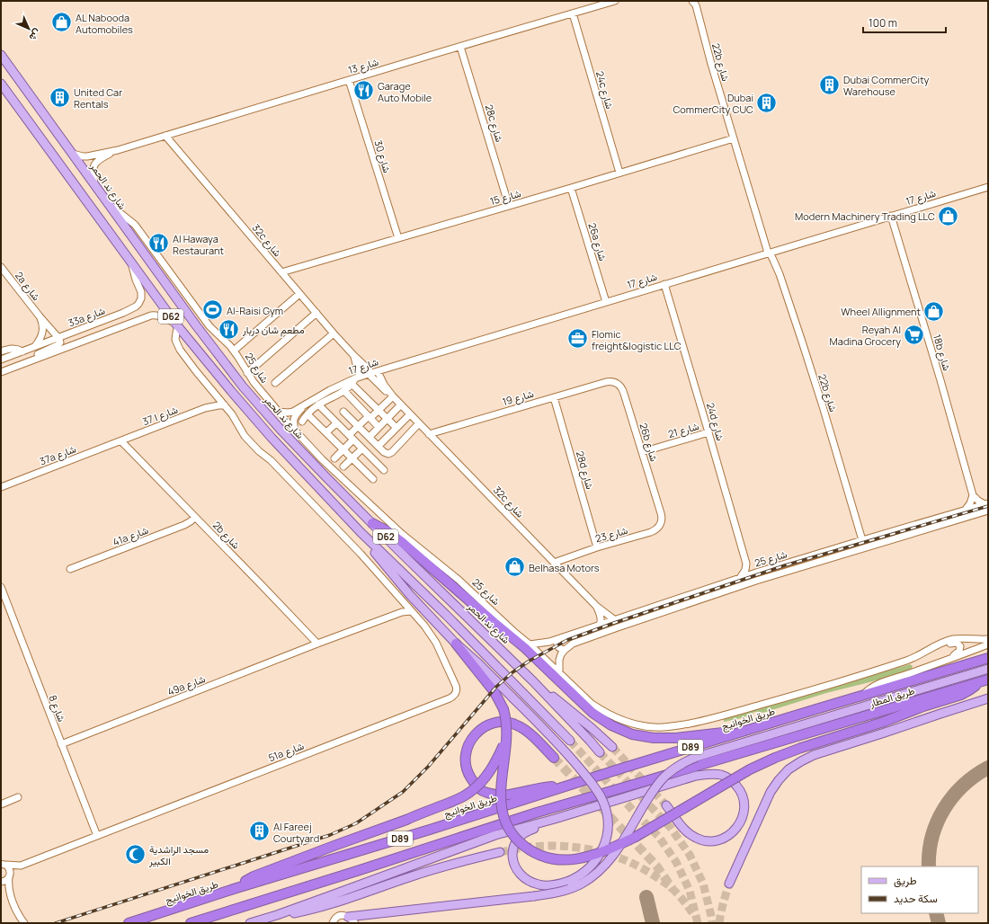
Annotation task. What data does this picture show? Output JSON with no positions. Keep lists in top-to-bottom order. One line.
{"streets":{"highway":["طريق المطار","طريق الخوانيج","D89"],"main road":["شارع ند الحمر","D62"],"street":["22b شارع","شارع 13","24c شارع","28c شارع","شارع 30","شارع 15","شارع 17","32c شارع","26a شارع","2a شارع","33a شارع","18b شارع","شارع 25","شارع 19","شارع ا 37","24d شارع","شارع 21","26b شارع","37a شارع","28d شارع","شارع 23","2b شارع","41a شارع","49a شارع","شارع 8","51a شارع"]},"crossings":[["22b شارع","شارع 15"],["22b شارع","شارع 17"],["22b شارع","شارع 25"],["شارع 13","24c شارع"],["شارع 13","28c شارع"],["شارع 13","شارع 30"],["شارع 13","شارع ند الحمر"],["شارع 13","32c شارع"],["24c شارع","شارع 15"],["28c شارع","شارع 15"],["شارع 30","شارع 15"],["شارع ند الحمر","شارع 25"],["شارع 15","32c شارع"],["شارع 15","26a شارع"],["شارع 17","32c شارع"],["شارع 17","26a شارع"],["شارع 17","18b شارع"],["شارع 17","شارع 25"],["شارع 17","24d شارع"],["32c شارع","شارع 25"],["32c شارع","شارع 19"],["32c شارع","شارع 23"],["2a شارع","33a شارع"],["33a شارع","D62"],["D62","51a شارع"],["شارع 19","26b شارع"],["شارع 19","28d شارع"],["شارع ا 37","37a شارع"],["شارع ا 37","2b شارع"],["شارع ا 37","51a شارع"],["24d شارع","شارع 21"],["شارع 21","26b شارع"],["26b شارع","شارع 23"],["37a شارع","2b شارع"],["28d شارع","شارع 23"],["2b شارع","41a شارع"],["2b شارع","49a شارع"],["49a شارع","شارع 8"],["49a شارع","51a شارع"],["طريق المطار","طريق الخوانيج"],["شارع 8","51a شارع"]],"places":{"shop":["AL Nabooda Automobiles","Modern Machinery Trading LLC","Wheel Allignment","Belhasa Motors"],"building":["Dubai CommerCity Warehouse","United Car Rentals","Dubai CommerCity CUC","Al Fareej Courtyard"],"restaurant":["Garage Auto Mobile","Al Hawaya Restaurant","مطعم شان دربار"],"sports":["Al-Raisi Gym"],"supermarket":["Reyah Al Madina Grocery"],"office":["Flomic freight&logistic LLC"],"mosque":["مسجد الراشدية الكبير"]},"legend":["طريق","سكة حديد"],"scale_bar":"100 m","north":"bottom right"}
